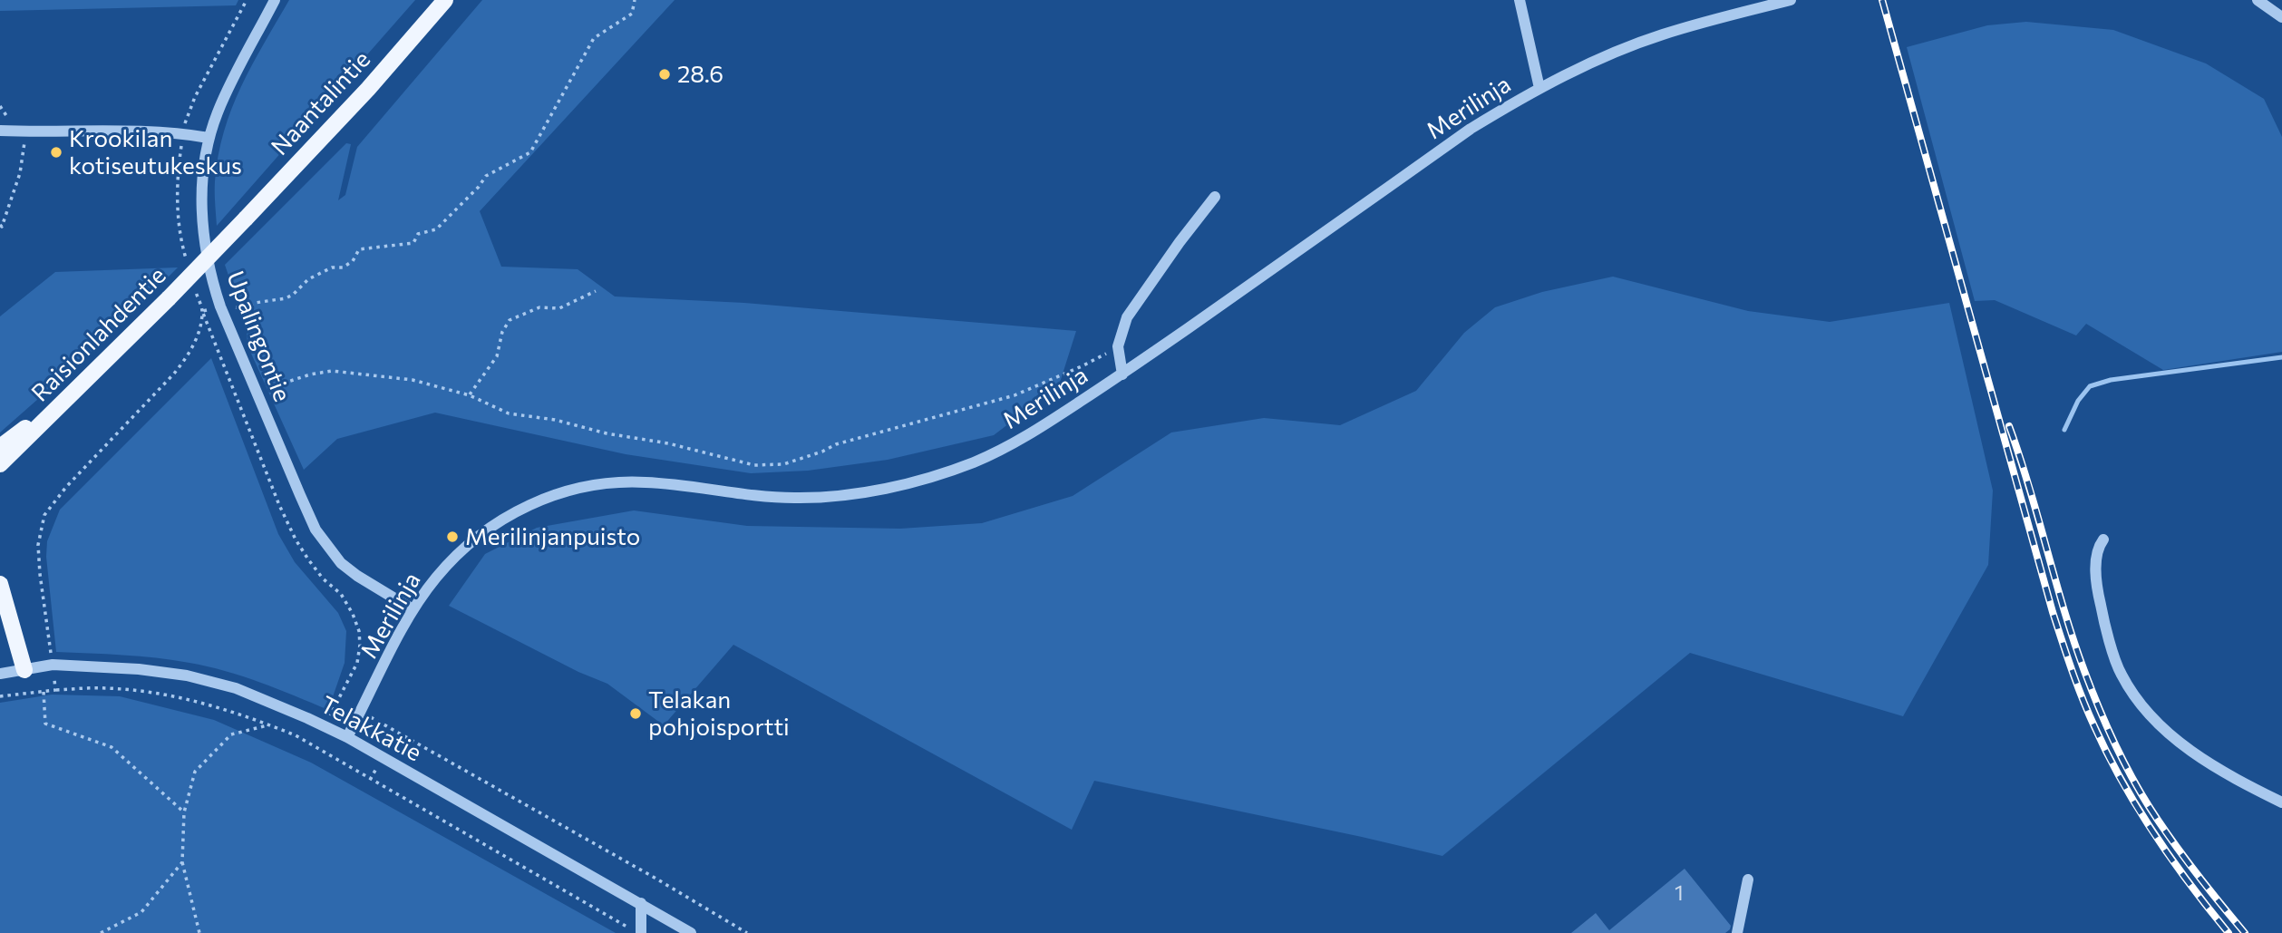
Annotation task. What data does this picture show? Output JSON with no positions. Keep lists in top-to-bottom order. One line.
{"streets":{"main road":["Naantalintie","Raisionlahdentie"],"street":["Merilinja","Upalingontie","Telakkatie"]},"crossings":[["Naantalintie","Raisionlahdentie"],["Merilinja","Upalingontie"],["Merilinja","Telakkatie"]],"places":["28.6","Krookilan kotiseutukeskus","Merilinjanpuisto","Telakan pohjoisportti"],"house_numbers":["1"]}
